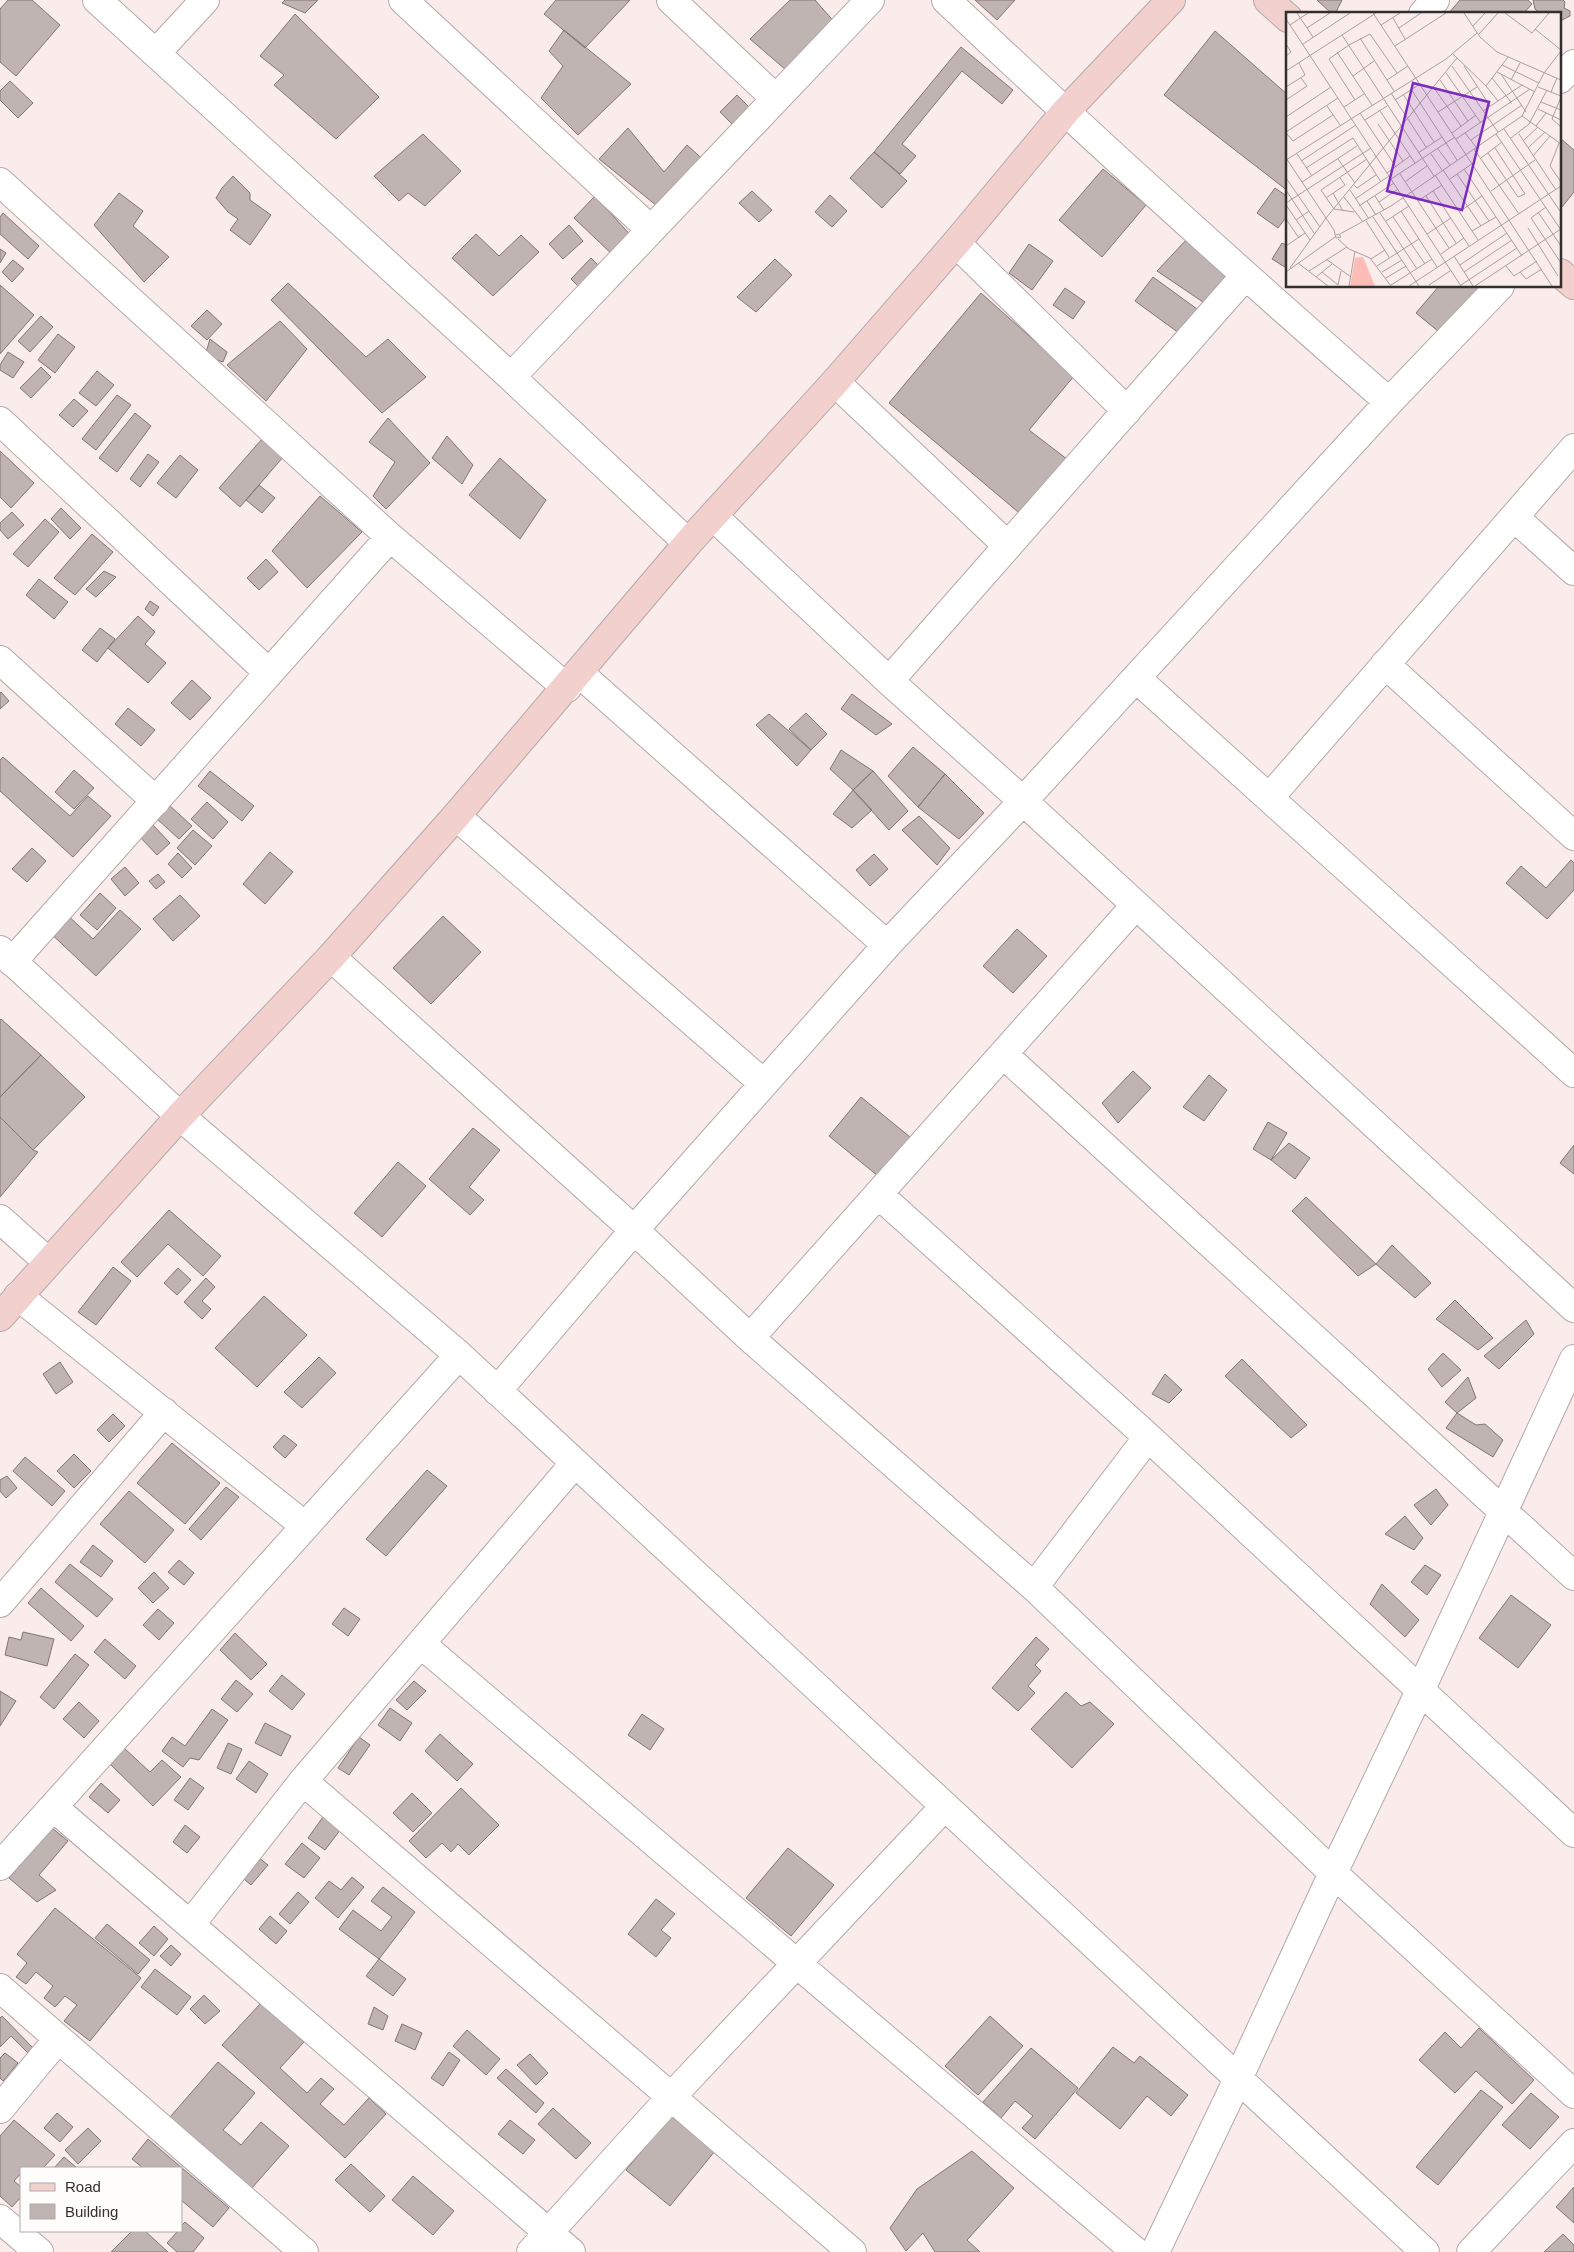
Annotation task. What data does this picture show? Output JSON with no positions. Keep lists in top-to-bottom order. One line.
{"legend":["Road","Building"]}
